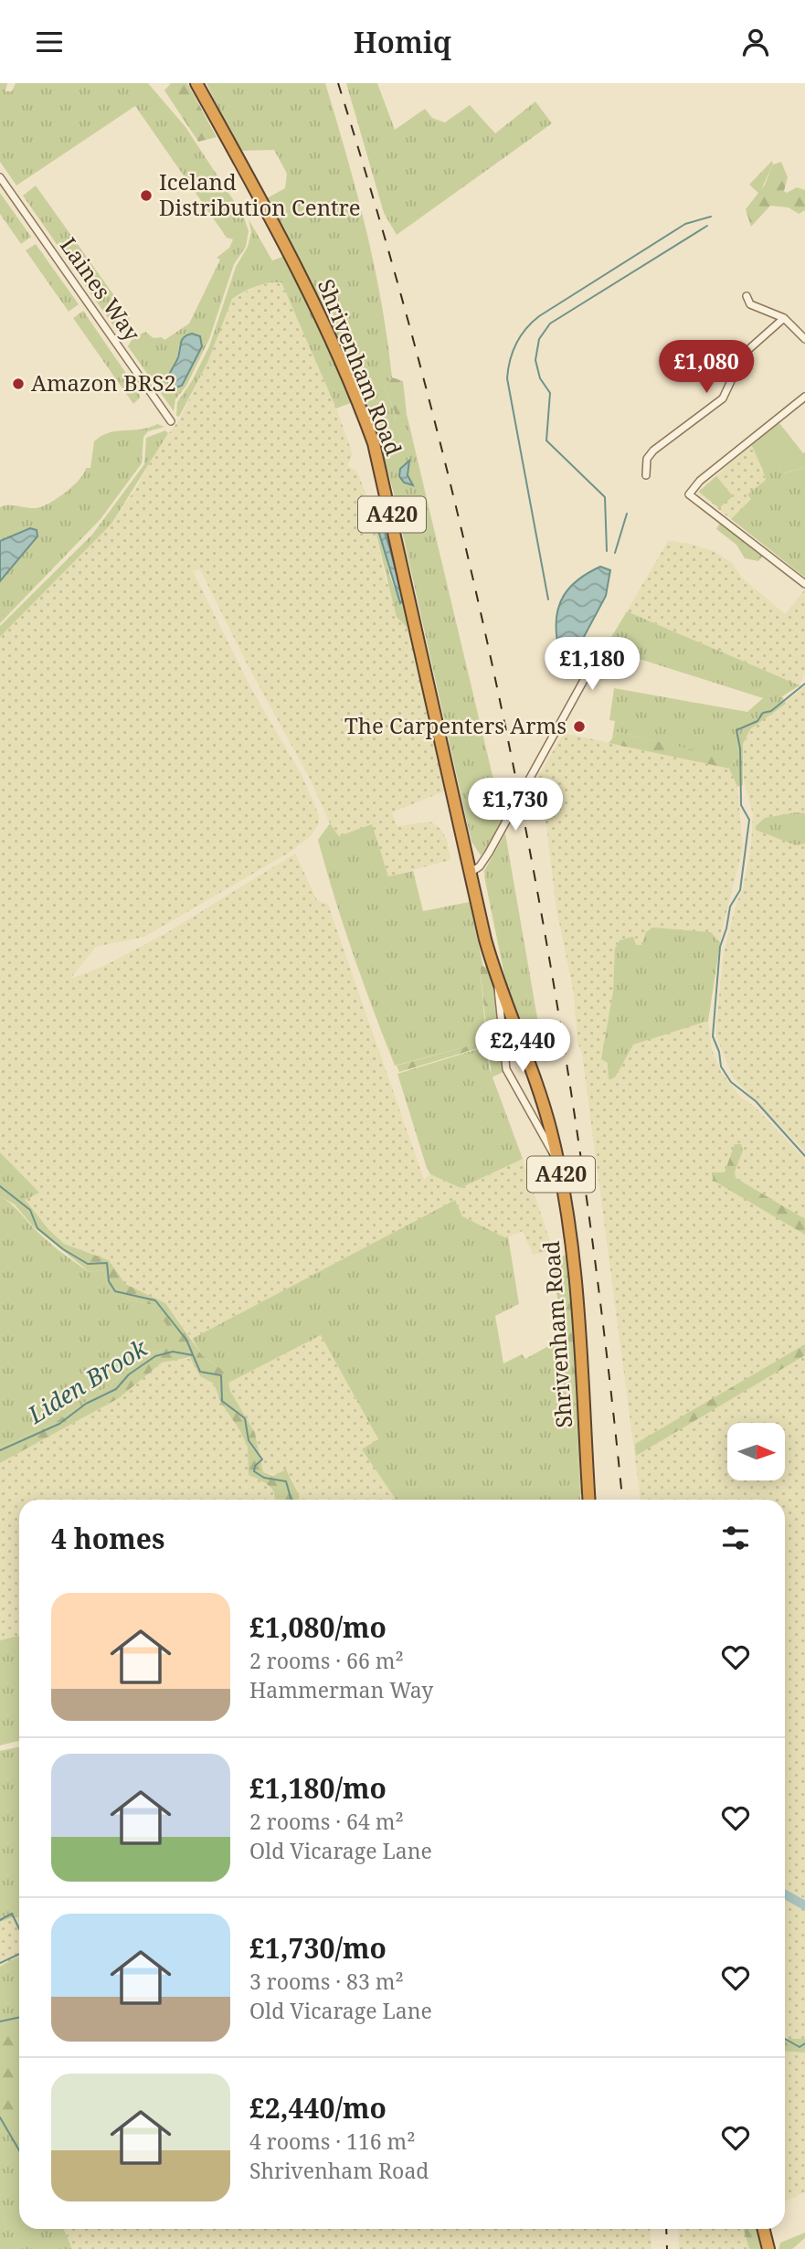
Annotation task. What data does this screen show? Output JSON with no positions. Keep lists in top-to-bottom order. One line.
{"streets":{"highway":["Shrivenham Road","A420"],"street":["Laines Way"]},"water":["Liden Brook"],"places":["Iceland Distribution Centre","Amazon BRS2","The Carpenters Arms"],"north":"right","page":{"header":"Homiq","price":["£1,080","£1,180","£1,730","£2,440"],"heading":"4 homes","list":[{"name":"£1,080/mo","note":"2 rooms · 66 m² · Hammerman Way"},{"name":"£1,180/mo","note":"2 rooms · 64 m² · Old Vicarage Lane"},{"name":"£1,730/mo","note":"3 rooms · 83 m² · Old Vicarage Lane"},{"name":"£2,440/mo","note":"4 rooms · 116 m² · Shrivenham Road"}]}}
